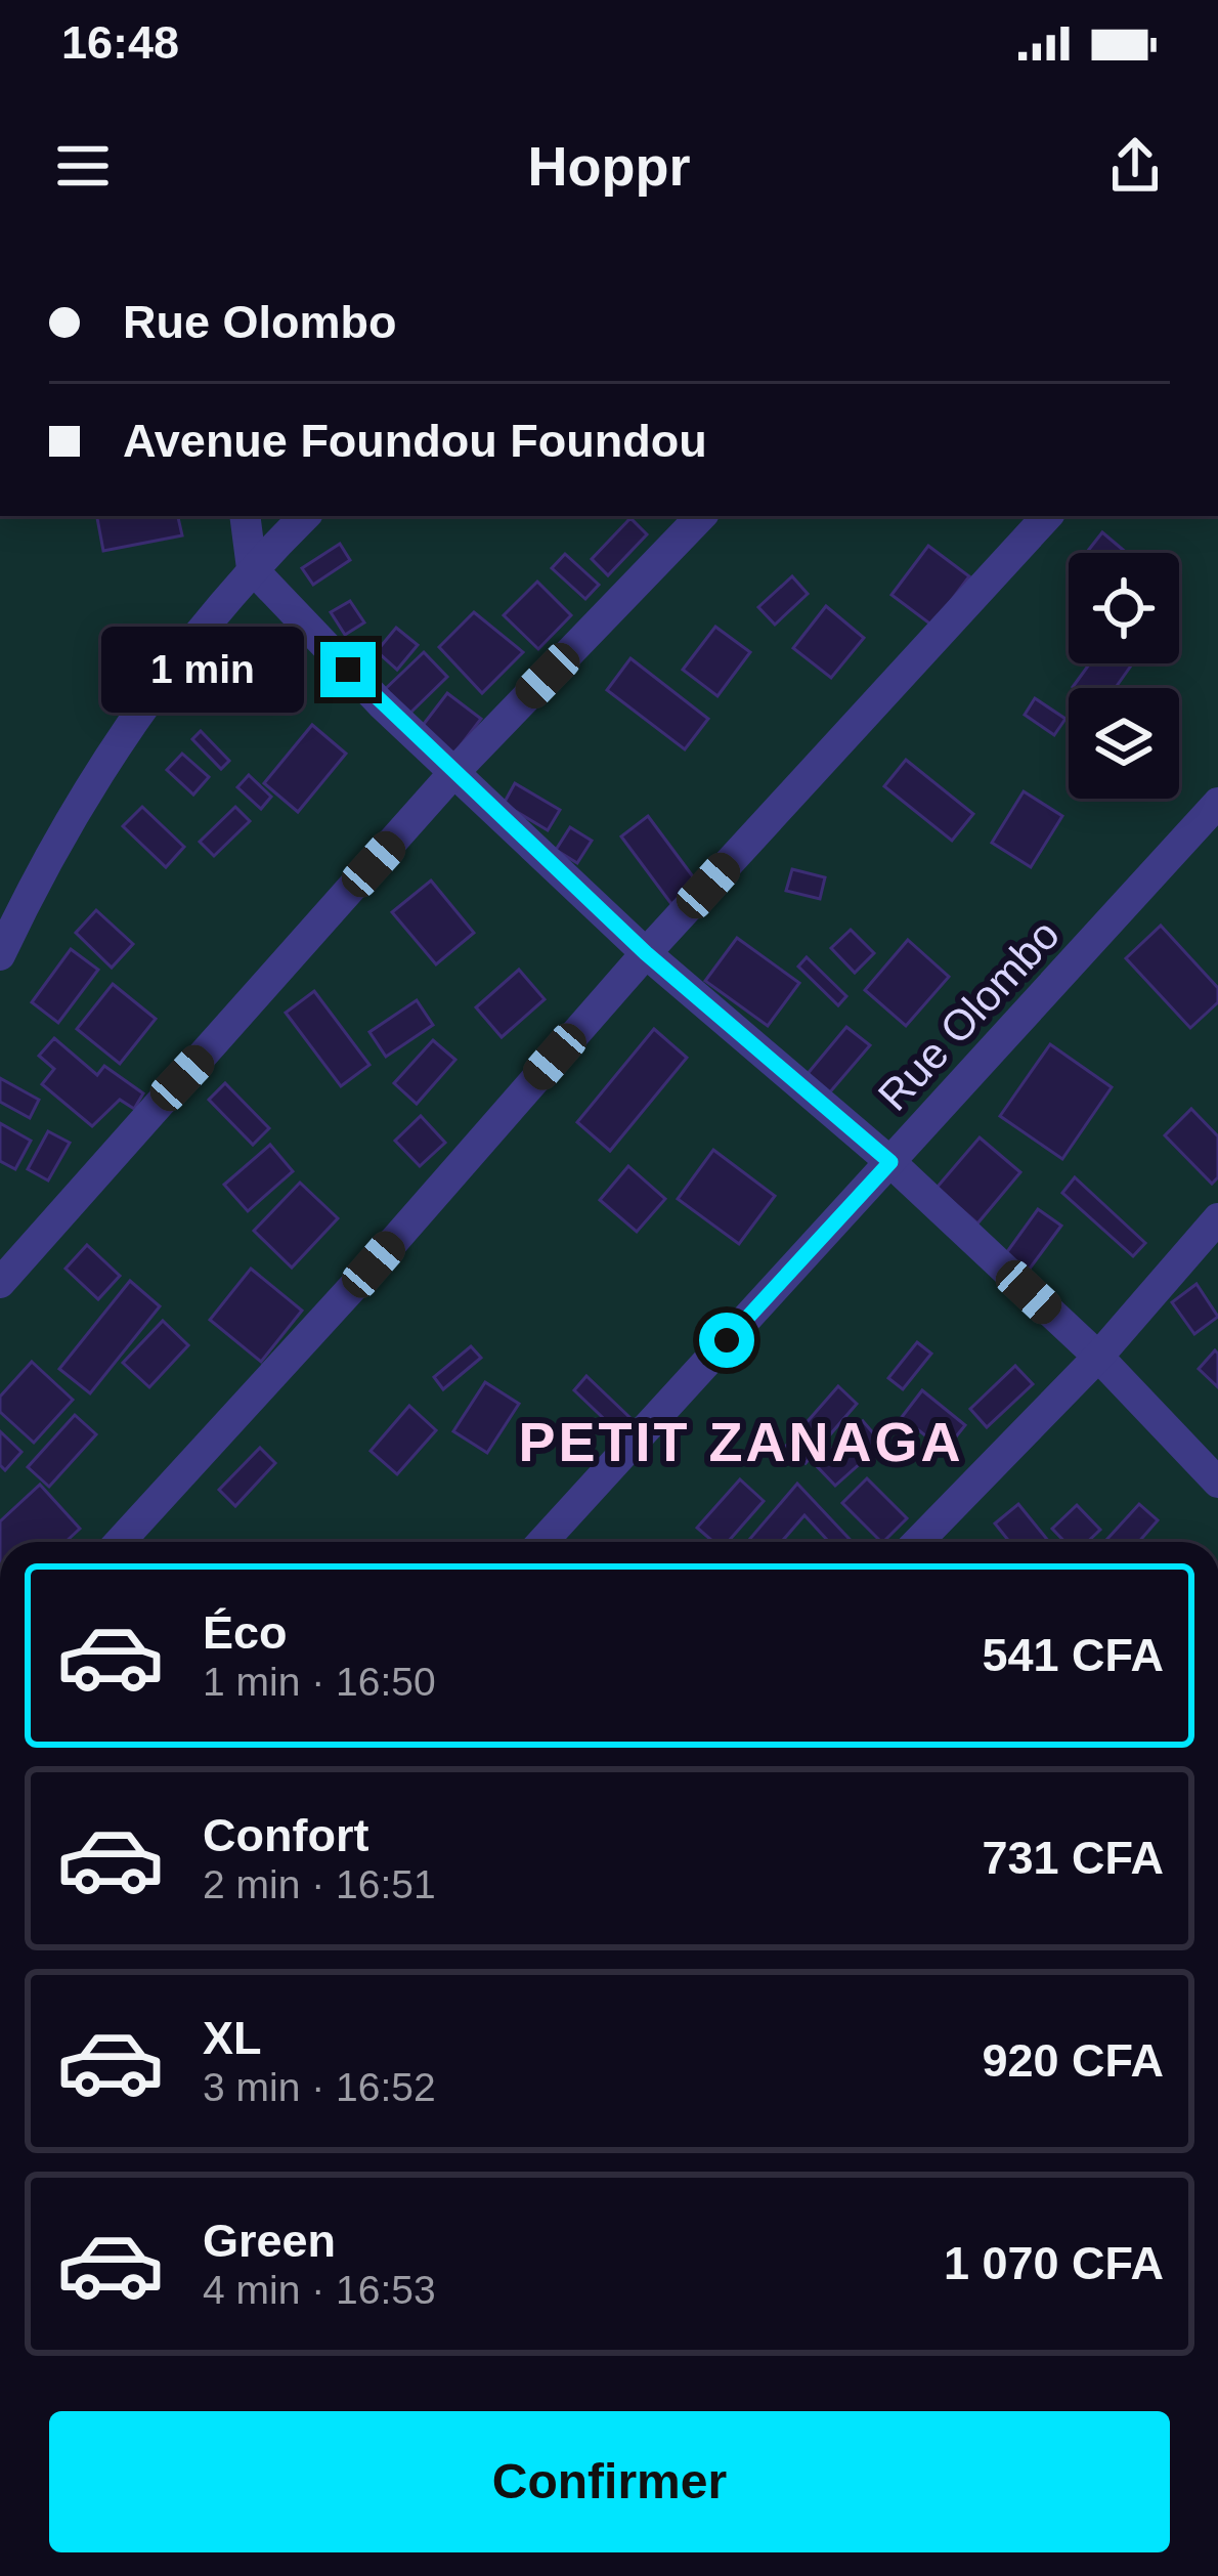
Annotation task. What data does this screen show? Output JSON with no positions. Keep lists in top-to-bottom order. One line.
{"streets":{"street":["Rue Olombo"]},"districts":["PETIT ZANAGA"],"page":{"status":"16:48","header":"Hoppr","banner":["Rue Olombo","Avenue Foundou Foundou"],"bubble":"1 min","list":[{"name":"Éco","note":"1 min · 16:50","value":"541 CFA"},{"name":"Confort","note":"2 min · 16:51","value":"731 CFA"},{"name":"XL","note":"3 min · 16:52","value":"920 CFA"},{"name":"Green","note":"4 min · 16:53","value":"1 070 CFA"}],"buttons":"Confirmer"}}
